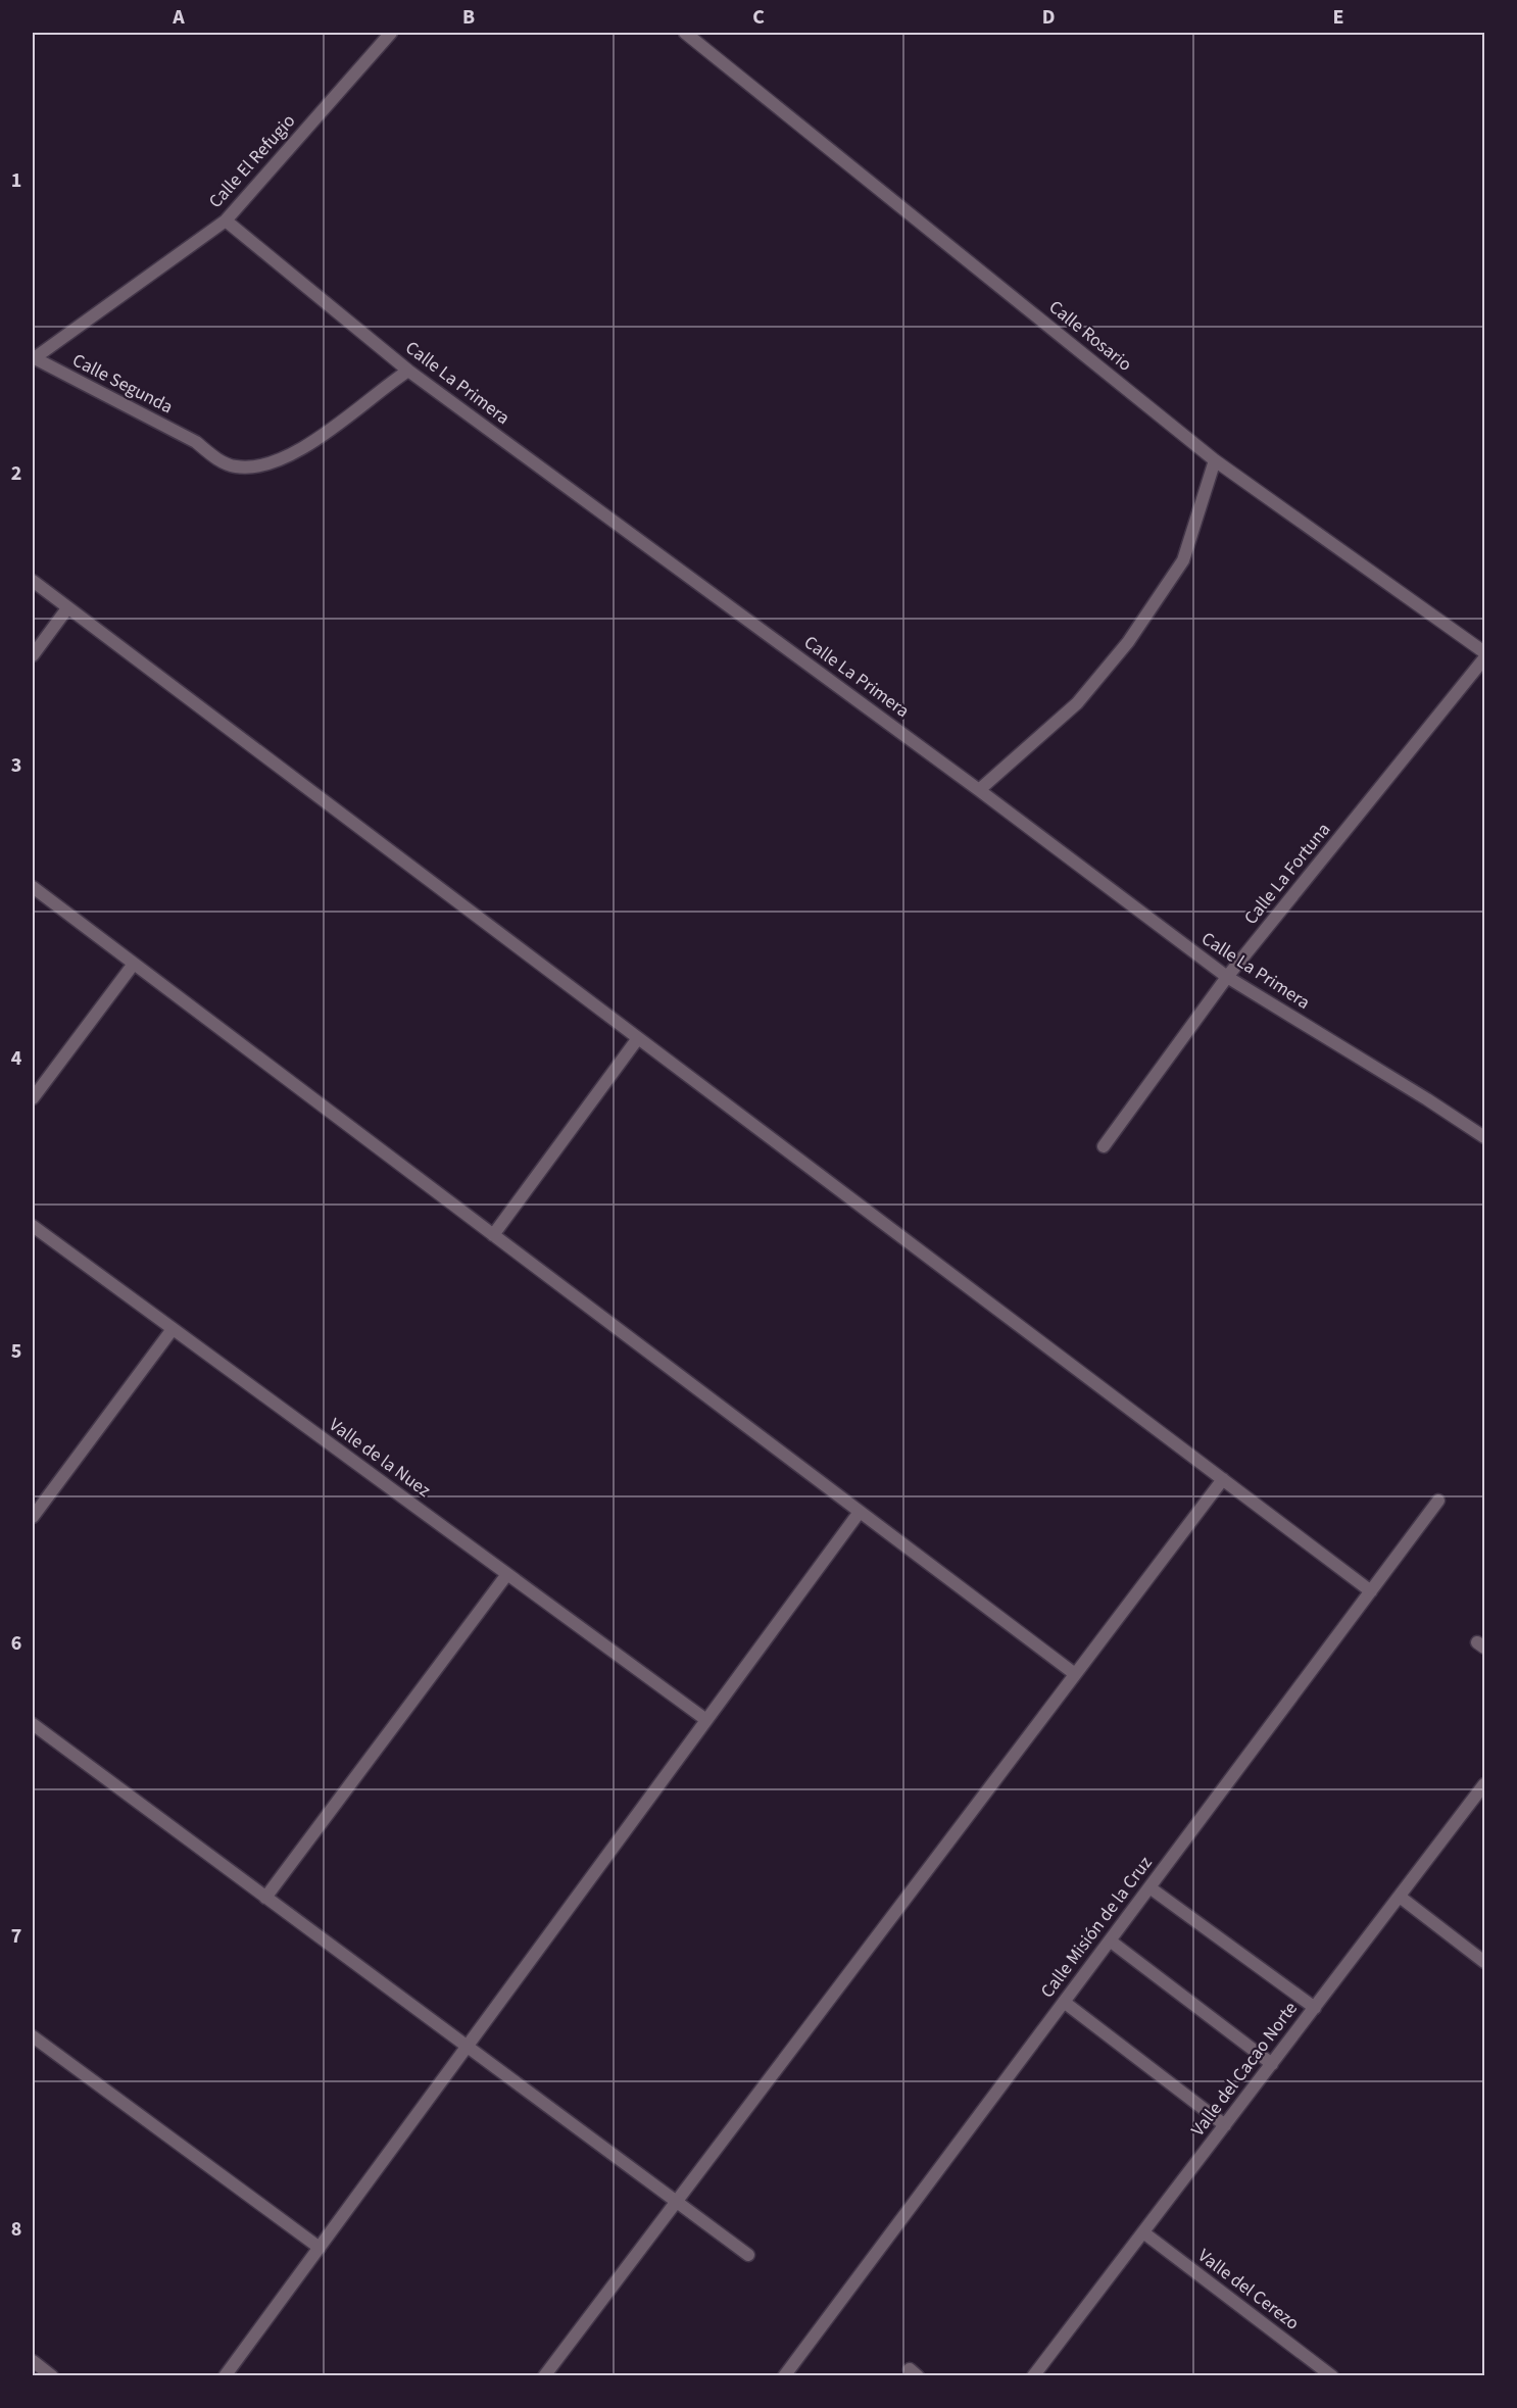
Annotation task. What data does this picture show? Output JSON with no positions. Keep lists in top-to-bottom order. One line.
{"streets":{"street":["Calle El Refugio","Calle Rosario","Calle La Primera","Calle Segunda","Calle La Fortuna","Valle de la Nuez","Calle Misión de la Cruz","Valle del Cacao Norte","Valle del Cerezo"]},"crossings":[["Calle El Refugio","Calle La Primera"],["Calle El Refugio","Calle Segunda"],["Calle La Primera","Calle Segunda"],["Calle La Primera","Calle La Fortuna"],["Valle del Cacao Norte","Valle del Cerezo"]],"grid":{"columns":["A","B","C","D","E"],"rows":["1","2","3","4","5","6","7","8"]}}
